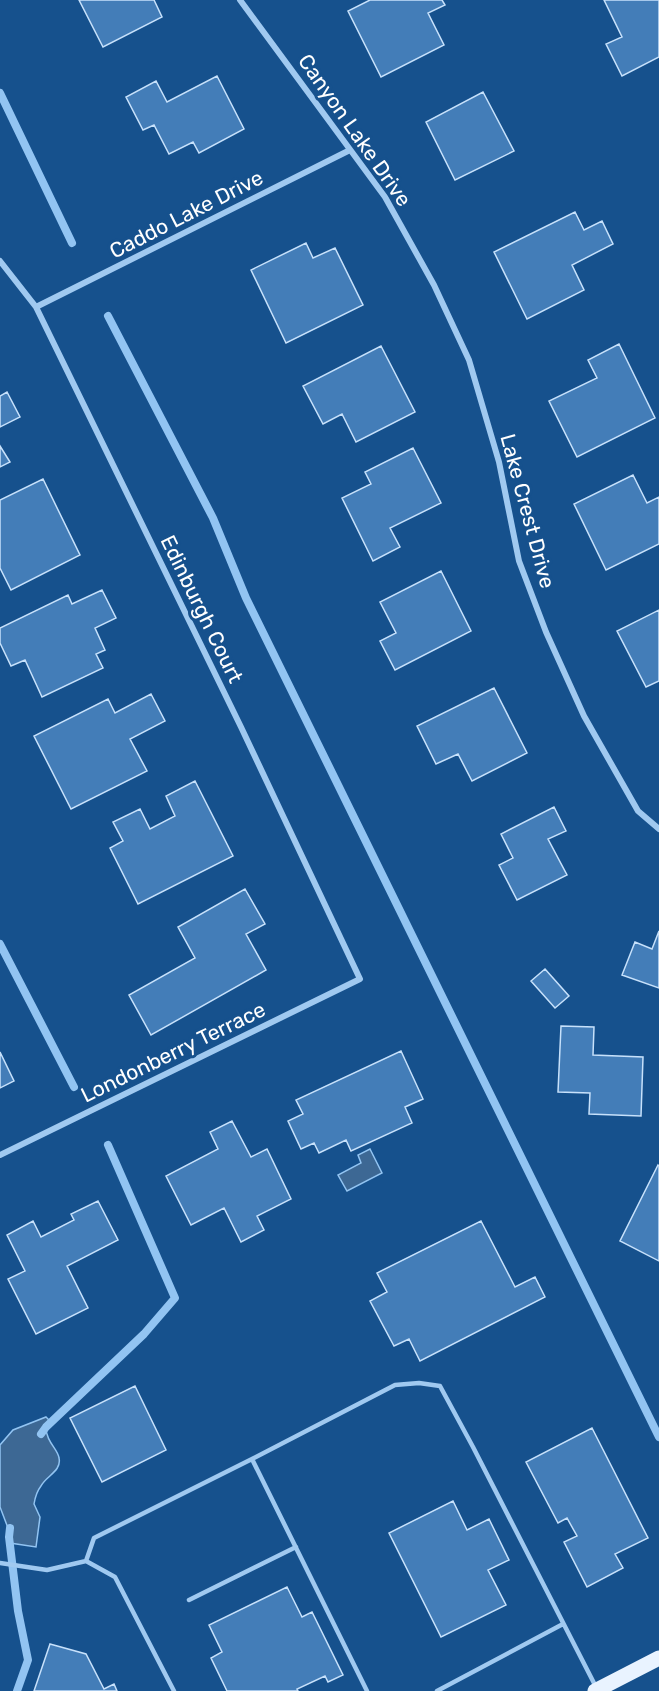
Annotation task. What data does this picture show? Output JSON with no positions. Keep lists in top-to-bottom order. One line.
{"streets":{"street":["Canyon Lake Drive","Caddo Lake Drive","Lake Crest Drive","Edinburgh Court","Londonberry Terrace"]},"crossings":[["Canyon Lake Drive","Caddo Lake Drive"],["Canyon Lake Drive","Lake Crest Drive"],["Caddo Lake Drive","Edinburgh Court"],["Edinburgh Court","Londonberry Terrace"]]}
